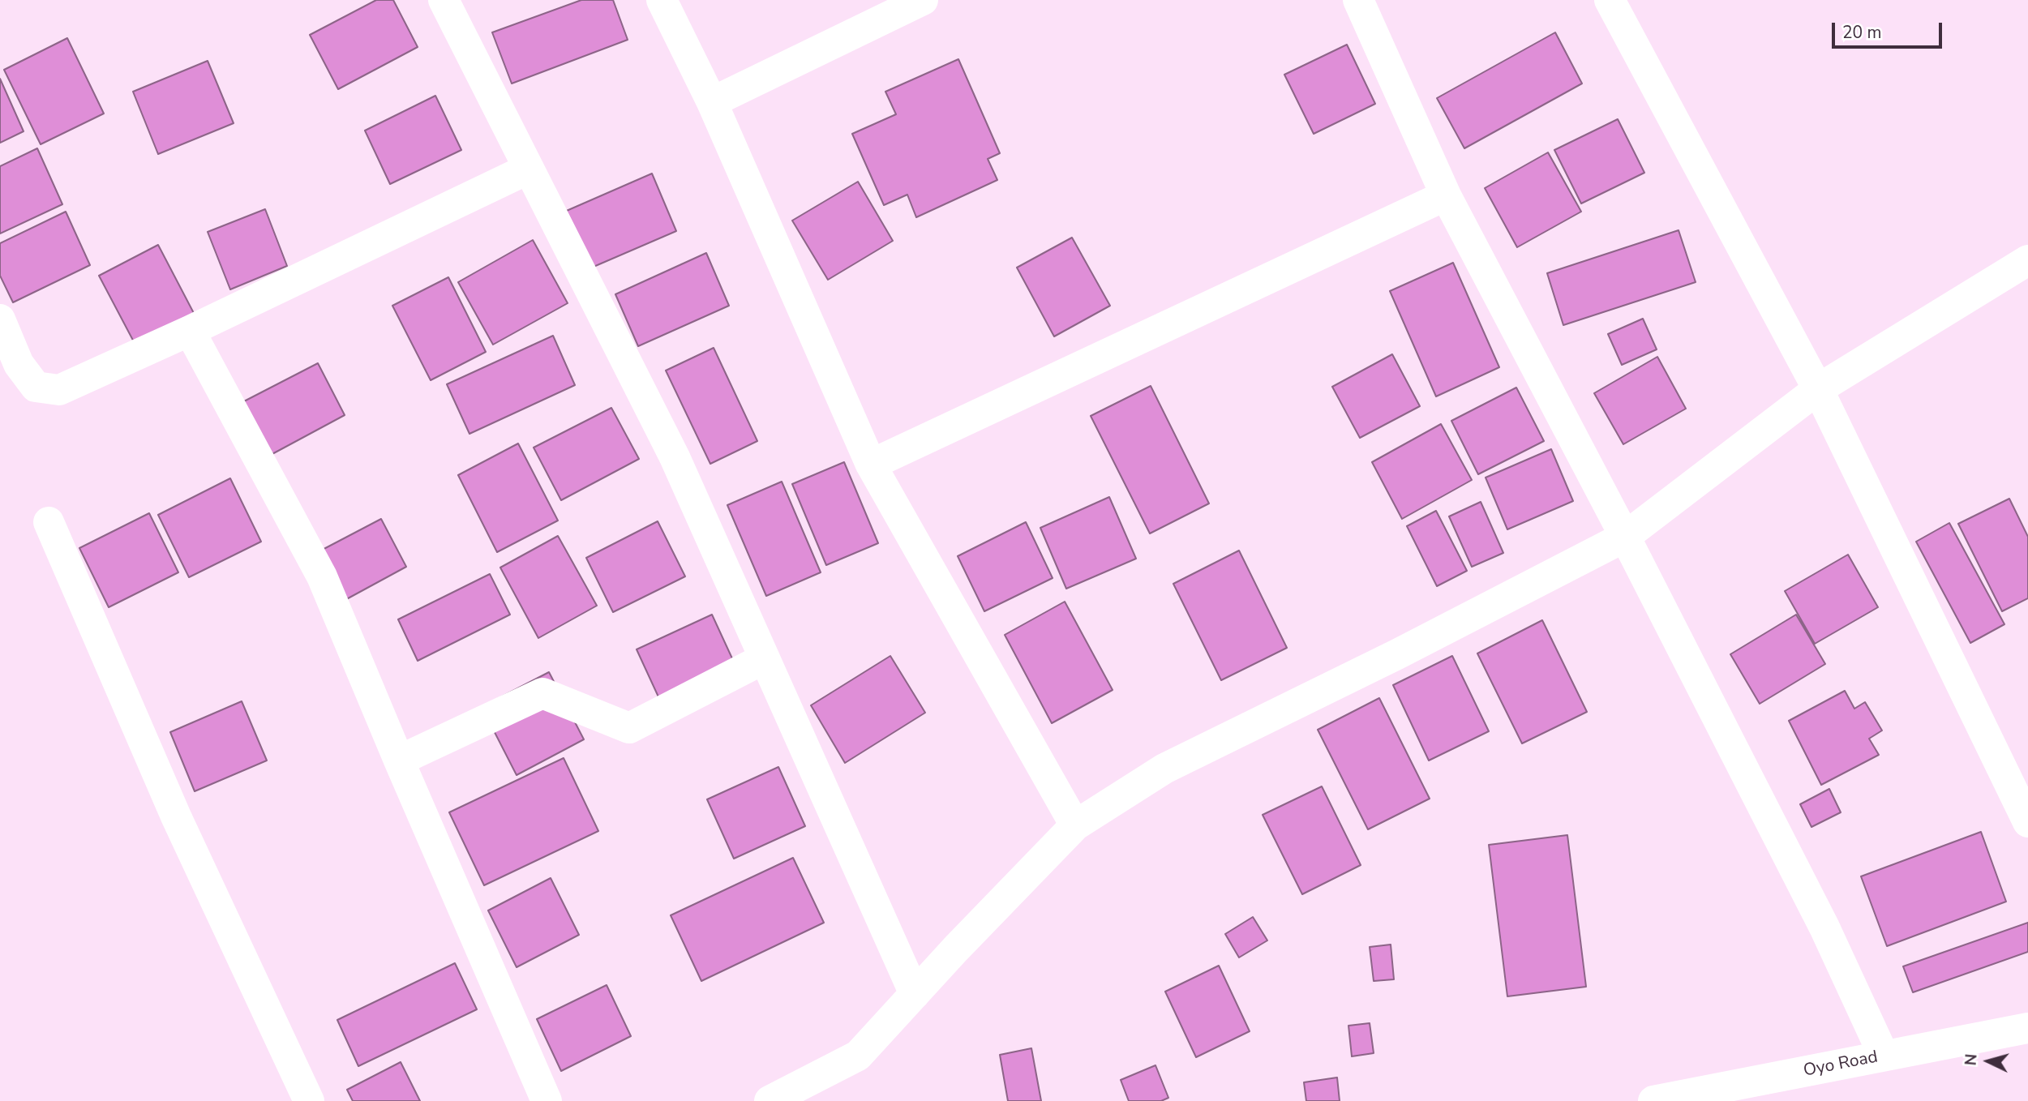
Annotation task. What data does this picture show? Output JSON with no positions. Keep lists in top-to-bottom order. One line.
{"streets":{"street":["Oyo Road"]},"scale_bar":"20 m","north":"left"}
